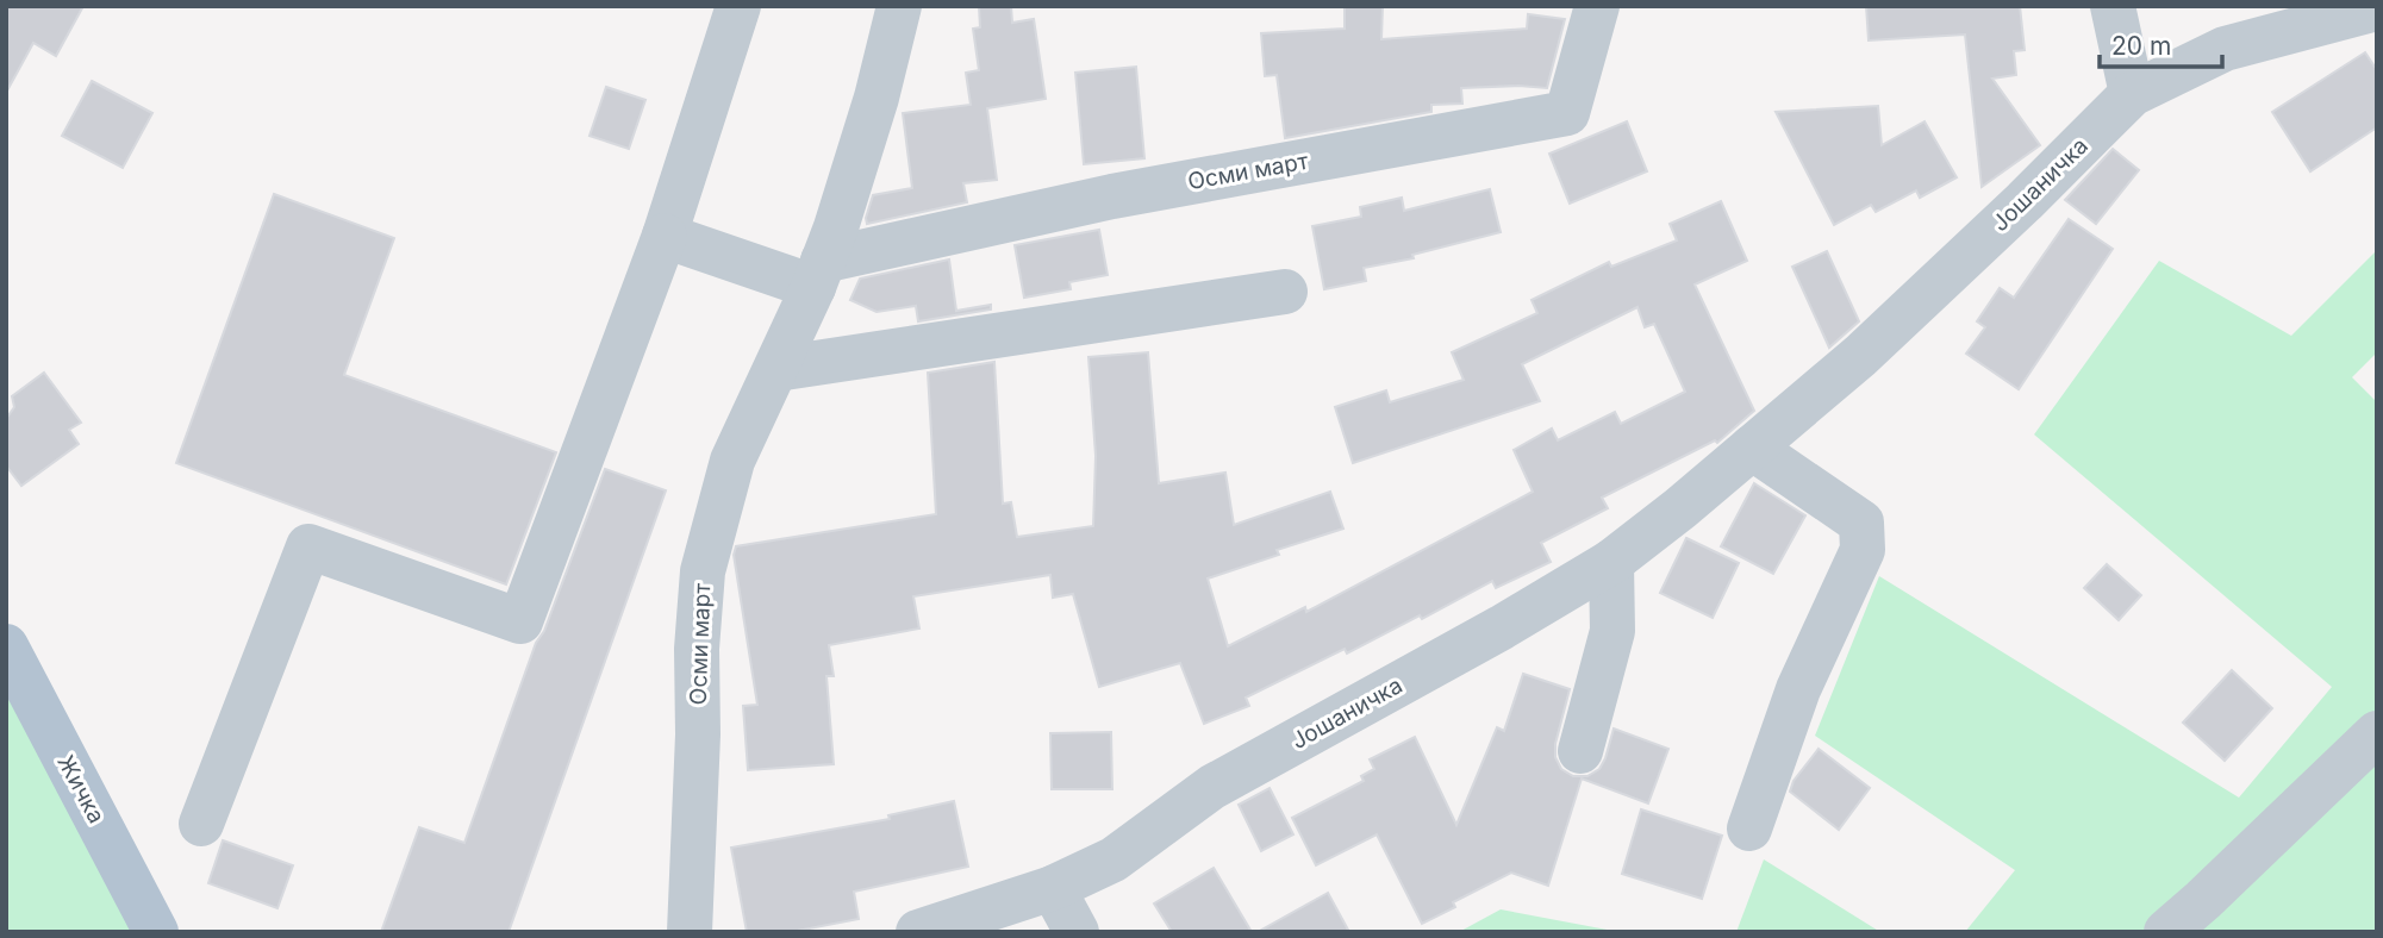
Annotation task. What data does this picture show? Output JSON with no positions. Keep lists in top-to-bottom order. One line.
{"streets":{"main road":["Жичка"],"street":["Осми март","Јошаничка"]},"scale_bar":"20 m"}
